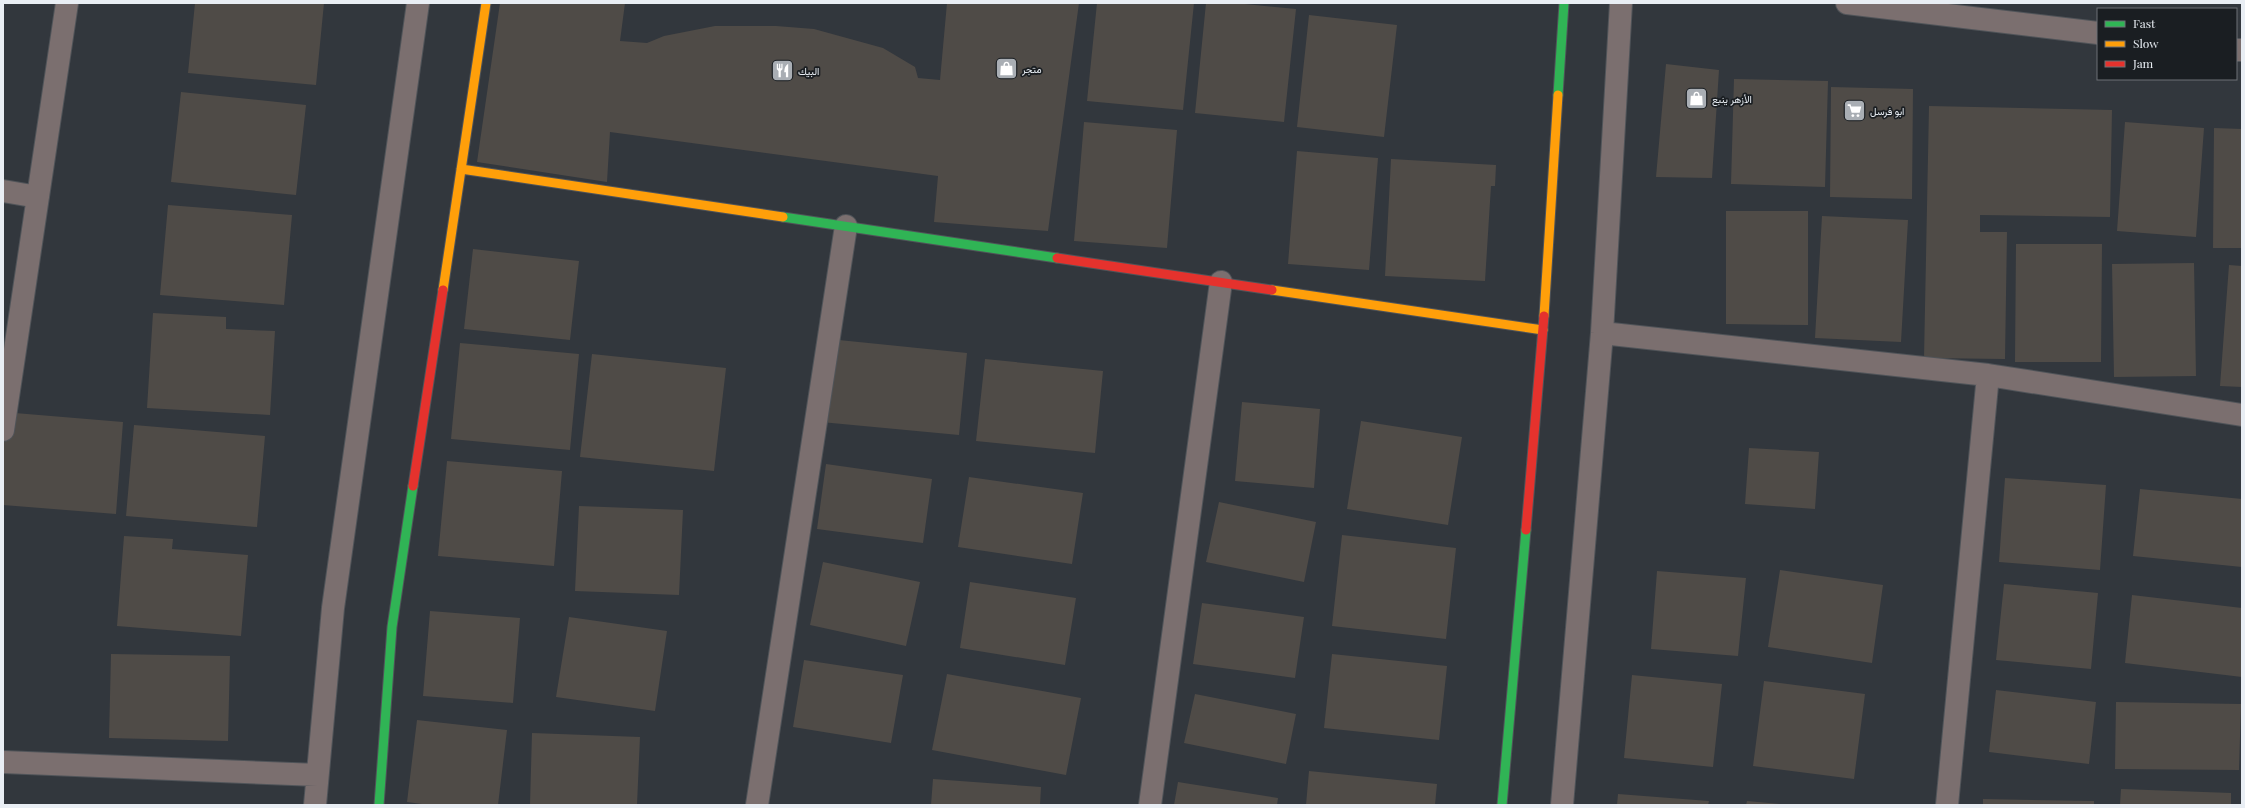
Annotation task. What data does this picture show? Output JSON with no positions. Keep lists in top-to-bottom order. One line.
{"places":{"shop":["متجر","الأزهر ينبع"],"restaurant":["البيك"],"supermarket":["ابو فرسل"]},"legend":["Fast","Slow","Jam"]}
